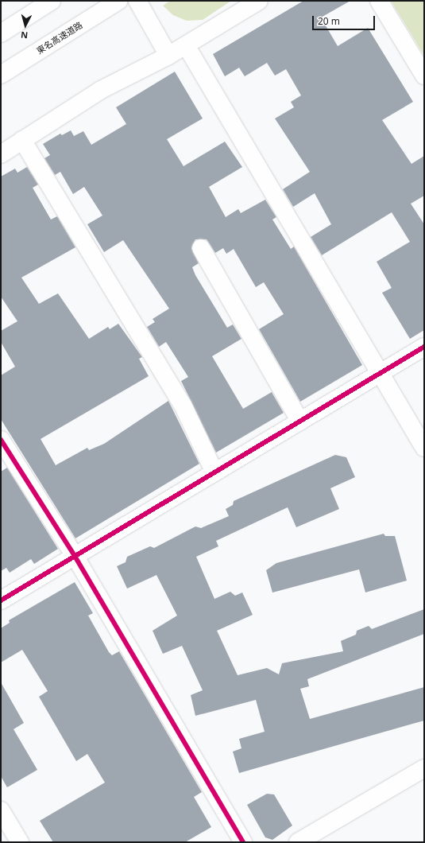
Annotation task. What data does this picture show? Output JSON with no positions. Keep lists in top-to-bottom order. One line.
{"streets":{"main road":["東名高速道路"]},"scale_bar":"20 m","north":"bottom"}
